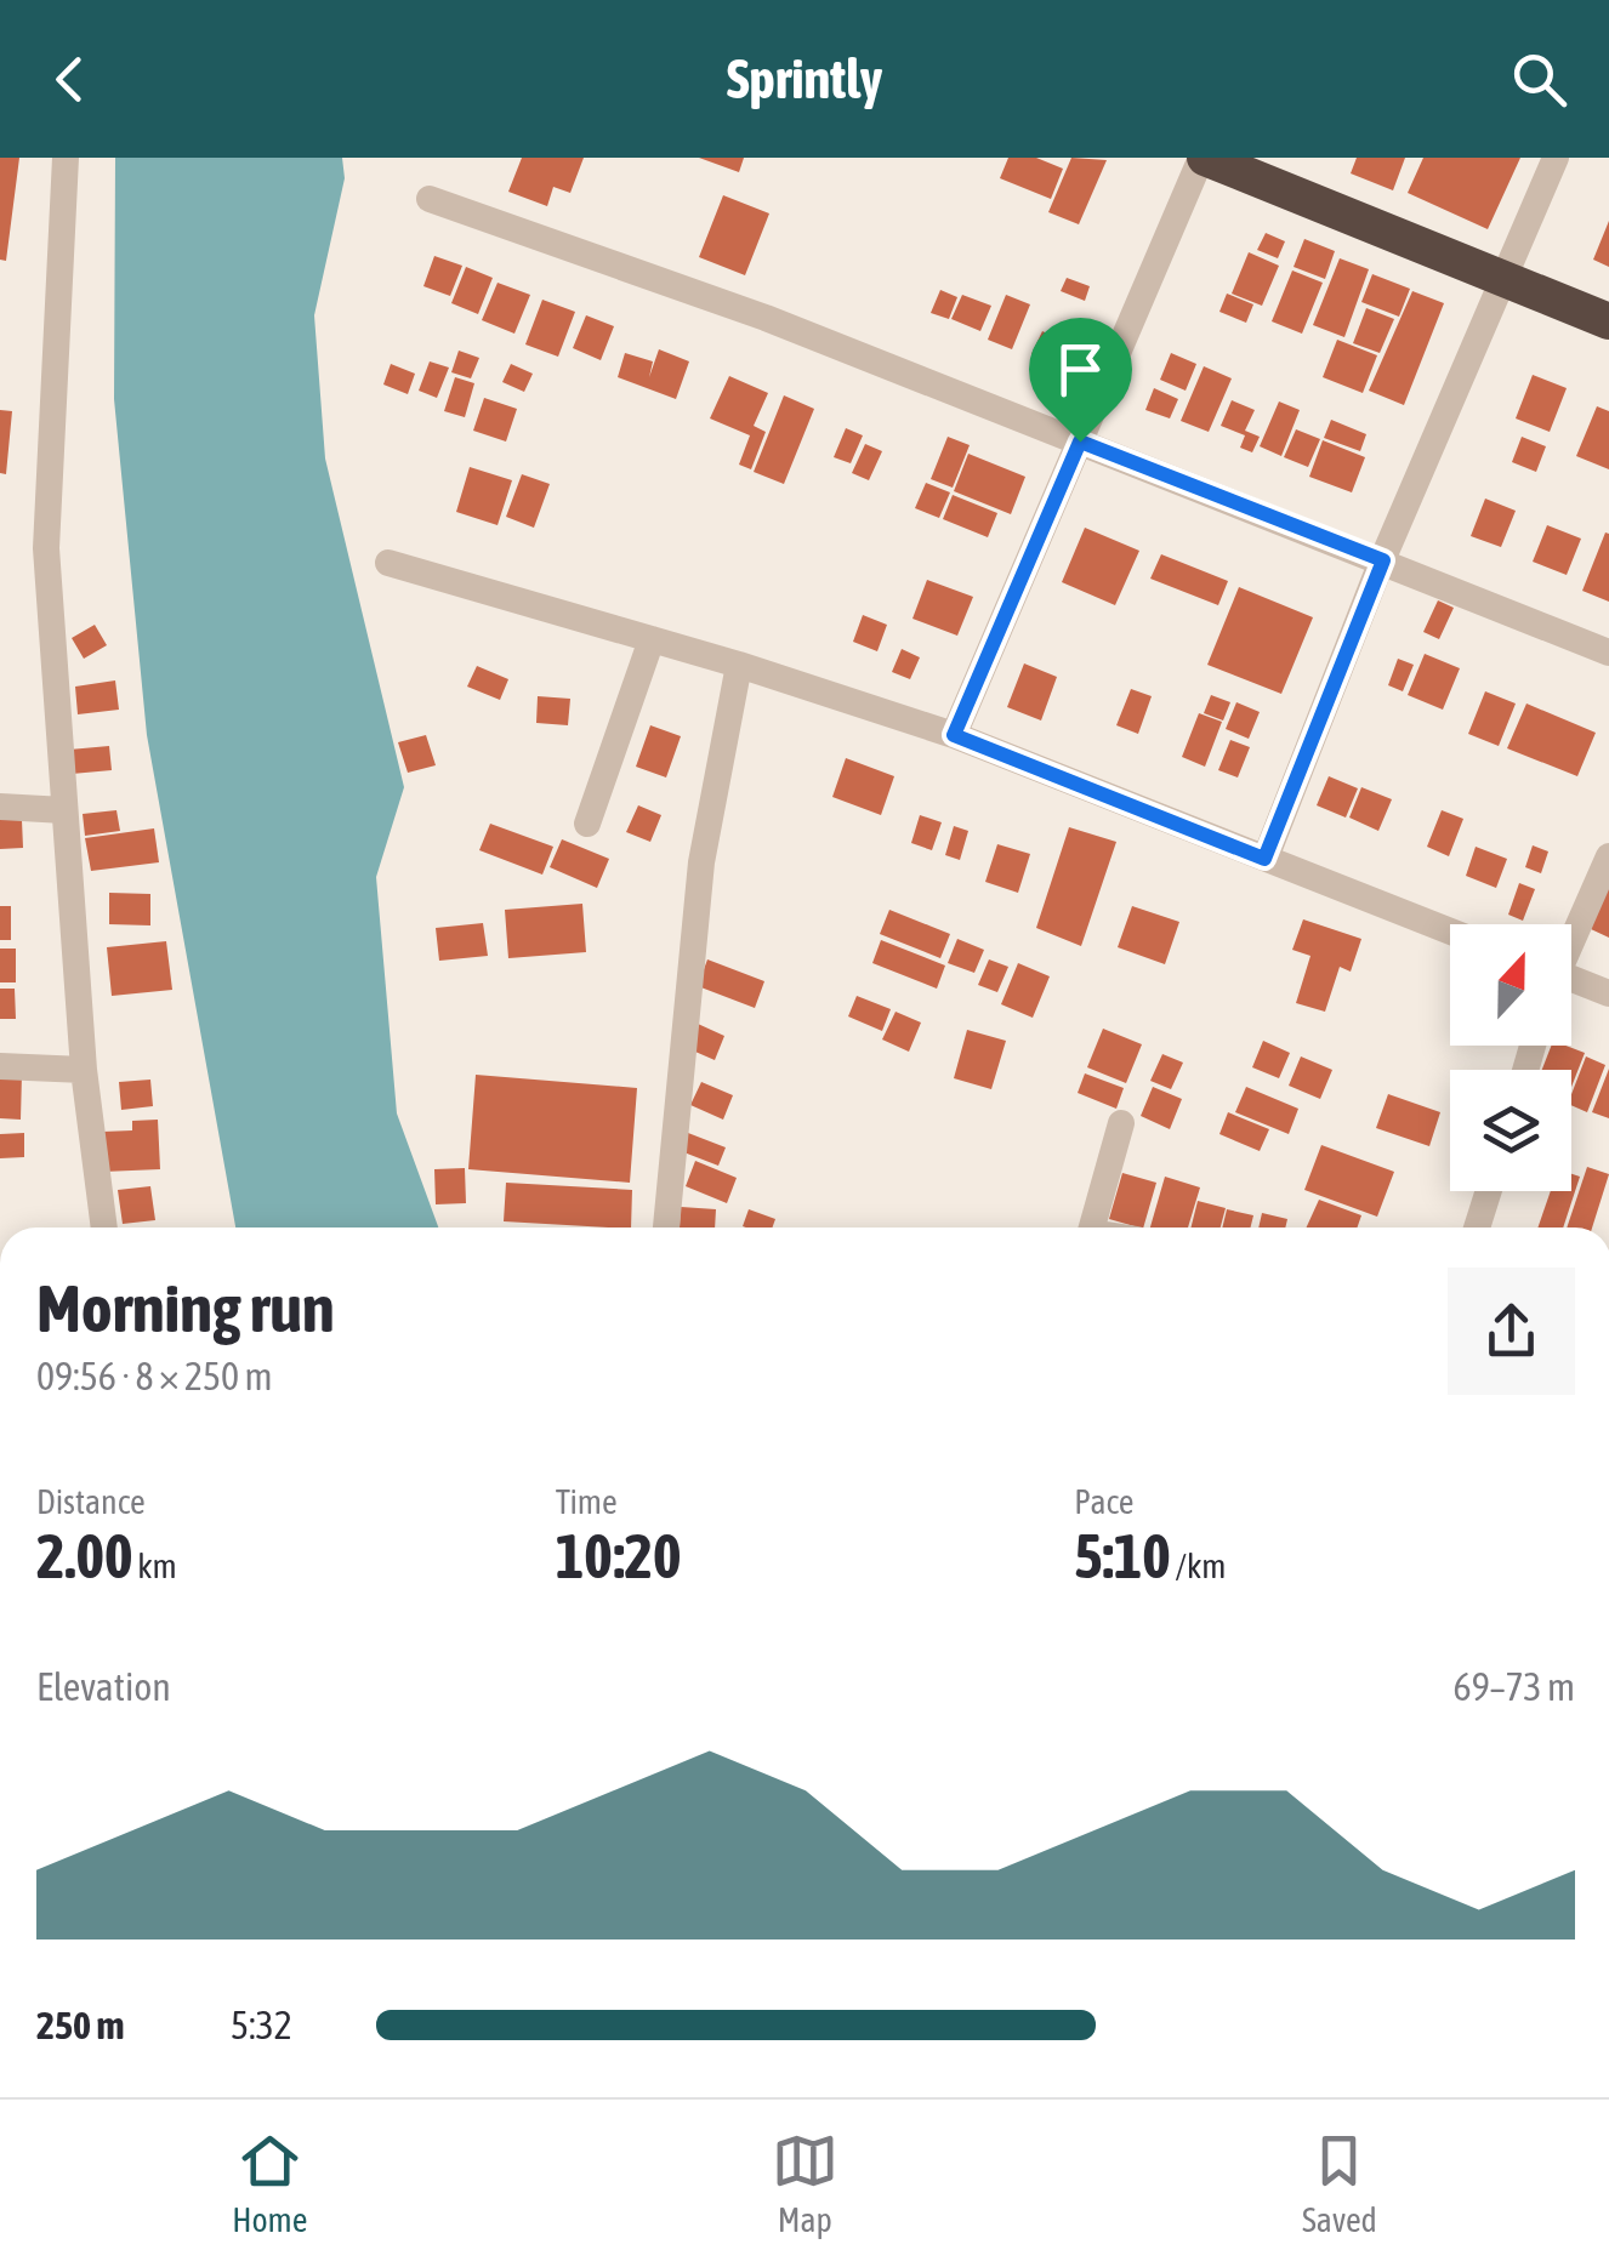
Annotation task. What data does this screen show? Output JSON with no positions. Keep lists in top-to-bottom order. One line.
{"north":"top","page":{"header":"Sprintly","heading":["Morning run","09:56 · 8 × 250 m"],"stats":[["Distance","2.00 km"],["Time","10:20"],["Pace","5:10 /km"]],"chart":["Elevation","69–73 m"],"list":[{"name":"250 m","note":"5:32"}],"tabs":["Home","Map","Saved"]}}
